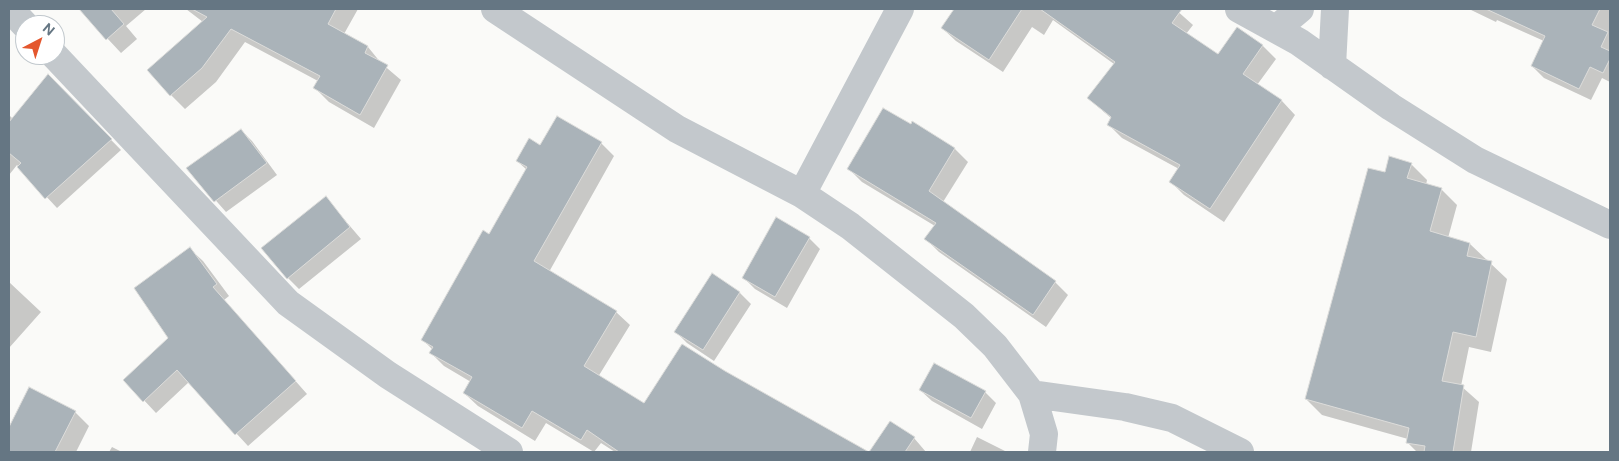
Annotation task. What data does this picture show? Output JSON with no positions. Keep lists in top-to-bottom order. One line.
{"north":"top right"}
